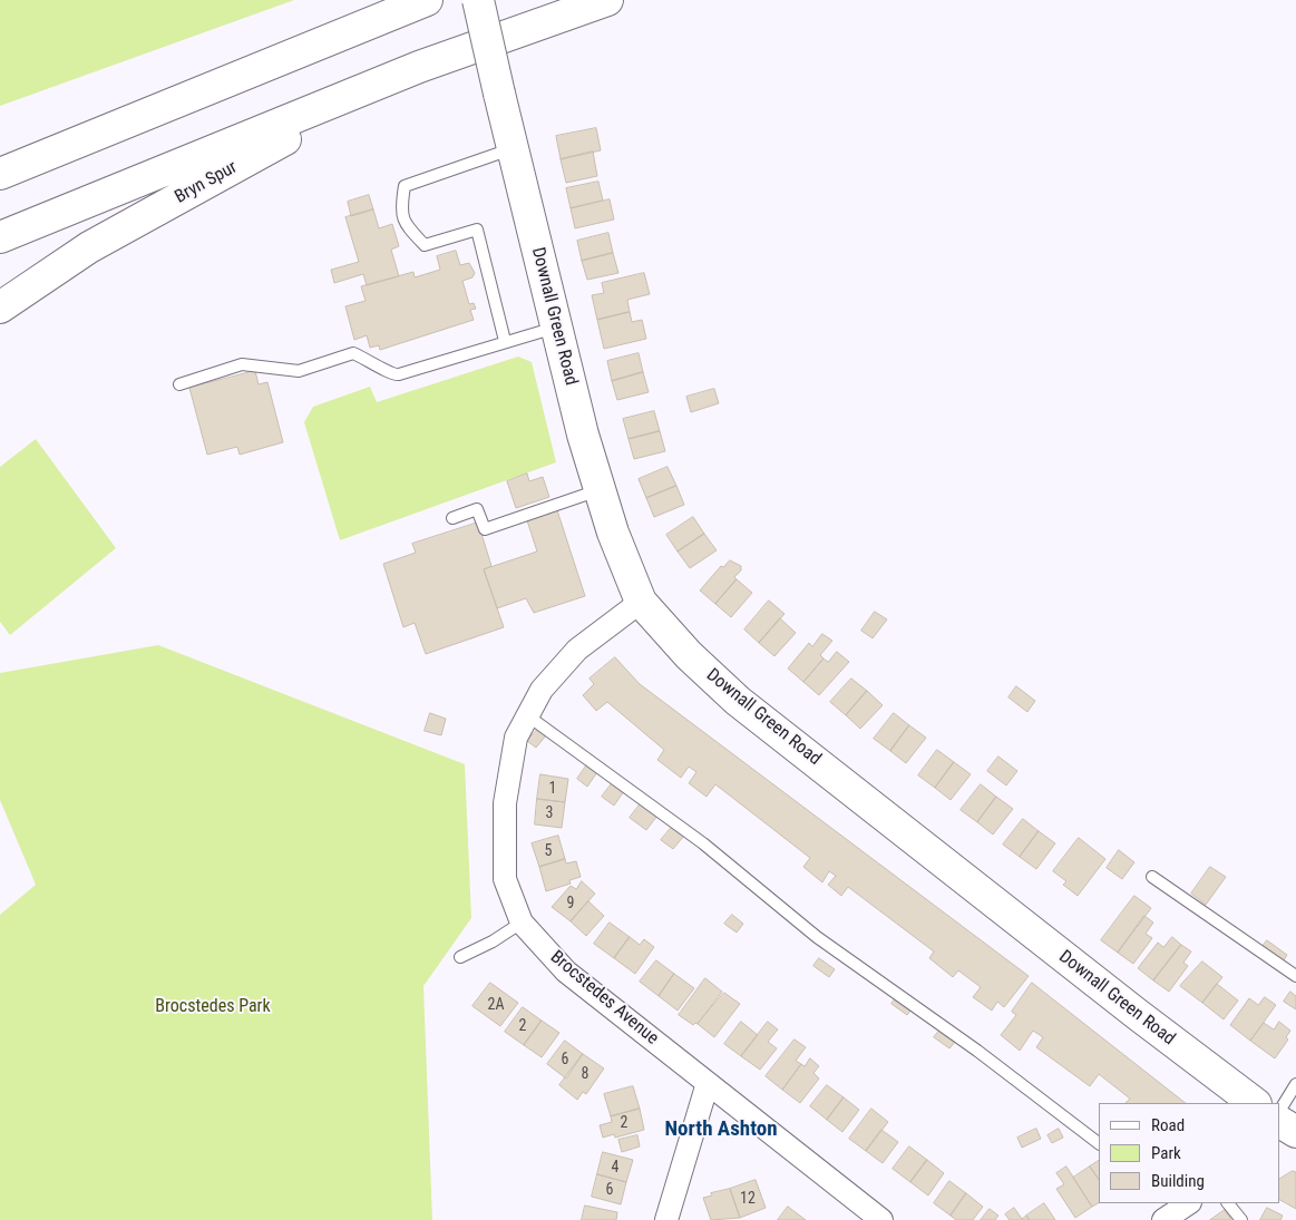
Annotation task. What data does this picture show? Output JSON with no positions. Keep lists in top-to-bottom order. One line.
{"streets":{"main road":["Bryn Spur","Downall Green Road"],"street":["Brocstedes Avenue"]},"crossings":[["Downall Green Road","Brocstedes Avenue"]],"districts":["North Ashton"],"parks":["Brocstedes Park"],"house_numbers":["1","3","5","9","2A","2","6","8","2","4","6","12"],"legend":["Road","Park","Building"]}
